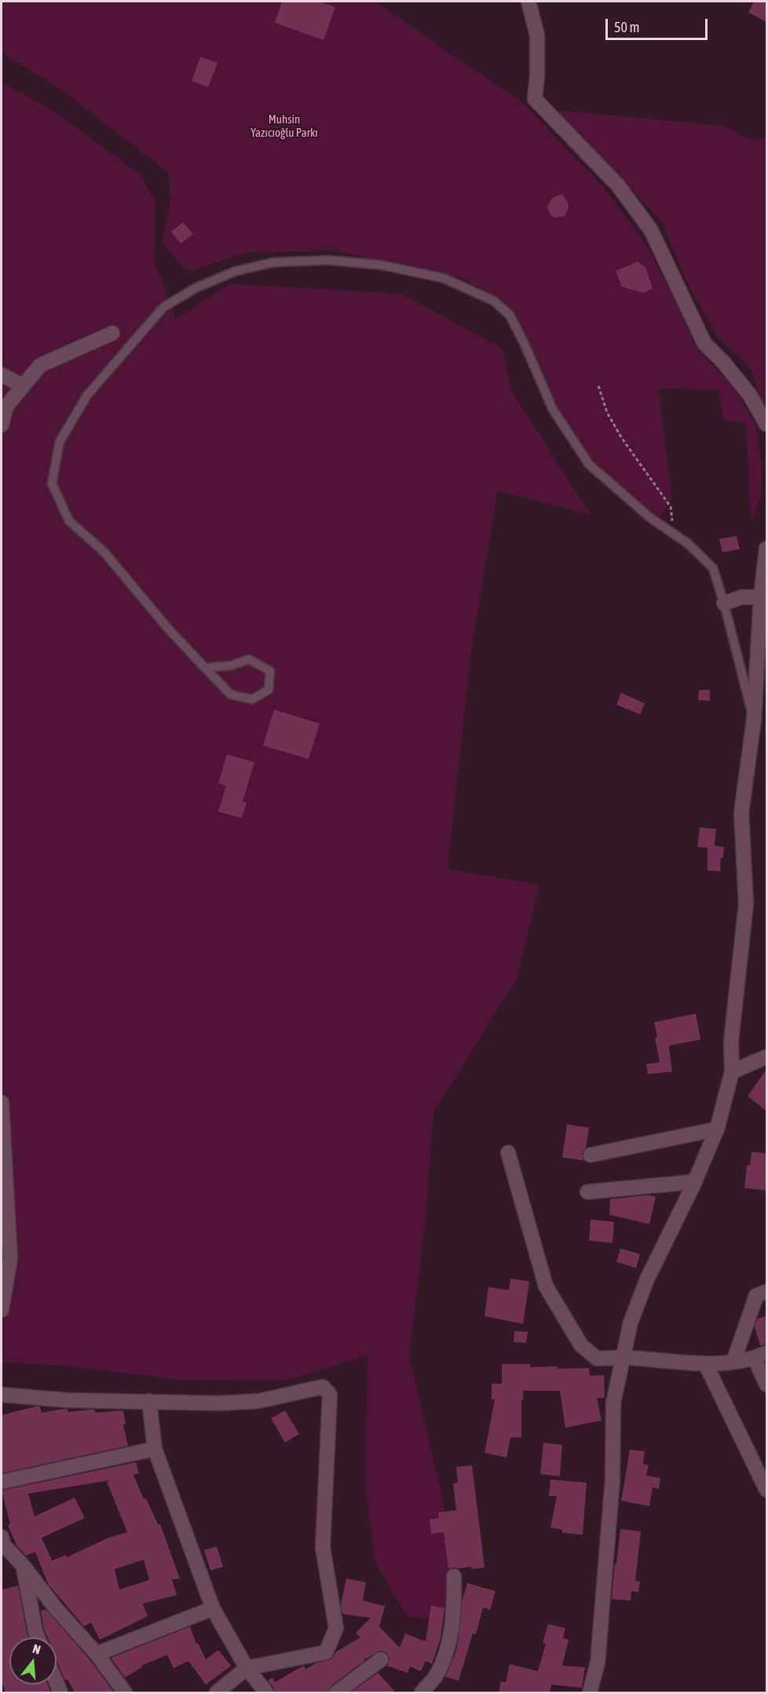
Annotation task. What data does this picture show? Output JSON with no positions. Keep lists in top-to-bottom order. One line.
{"parks":["Muhsin Yazıcıoğlu Parkı"],"scale_bar":"50 m","north":"top"}
